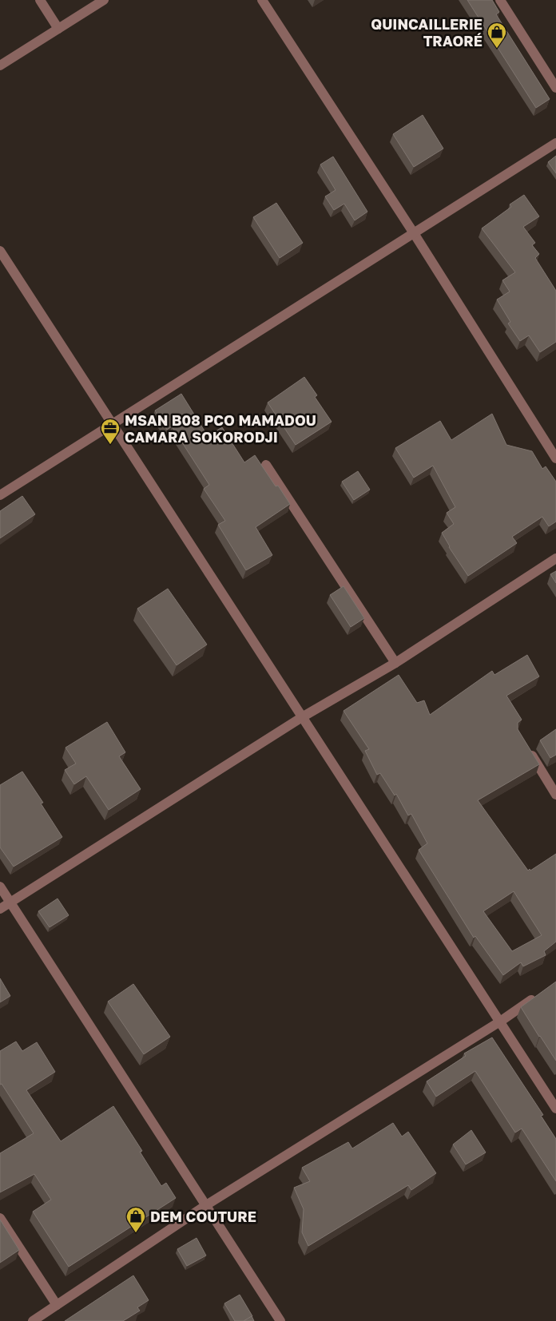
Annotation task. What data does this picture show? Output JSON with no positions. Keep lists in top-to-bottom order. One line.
{"places":{"shop":["QUINCAILLERIE TRAORÉ","DEM COUTURE"],"office":["MSAN B08 PCO MAMADOU CAMARA SOKORODJI"]}}
